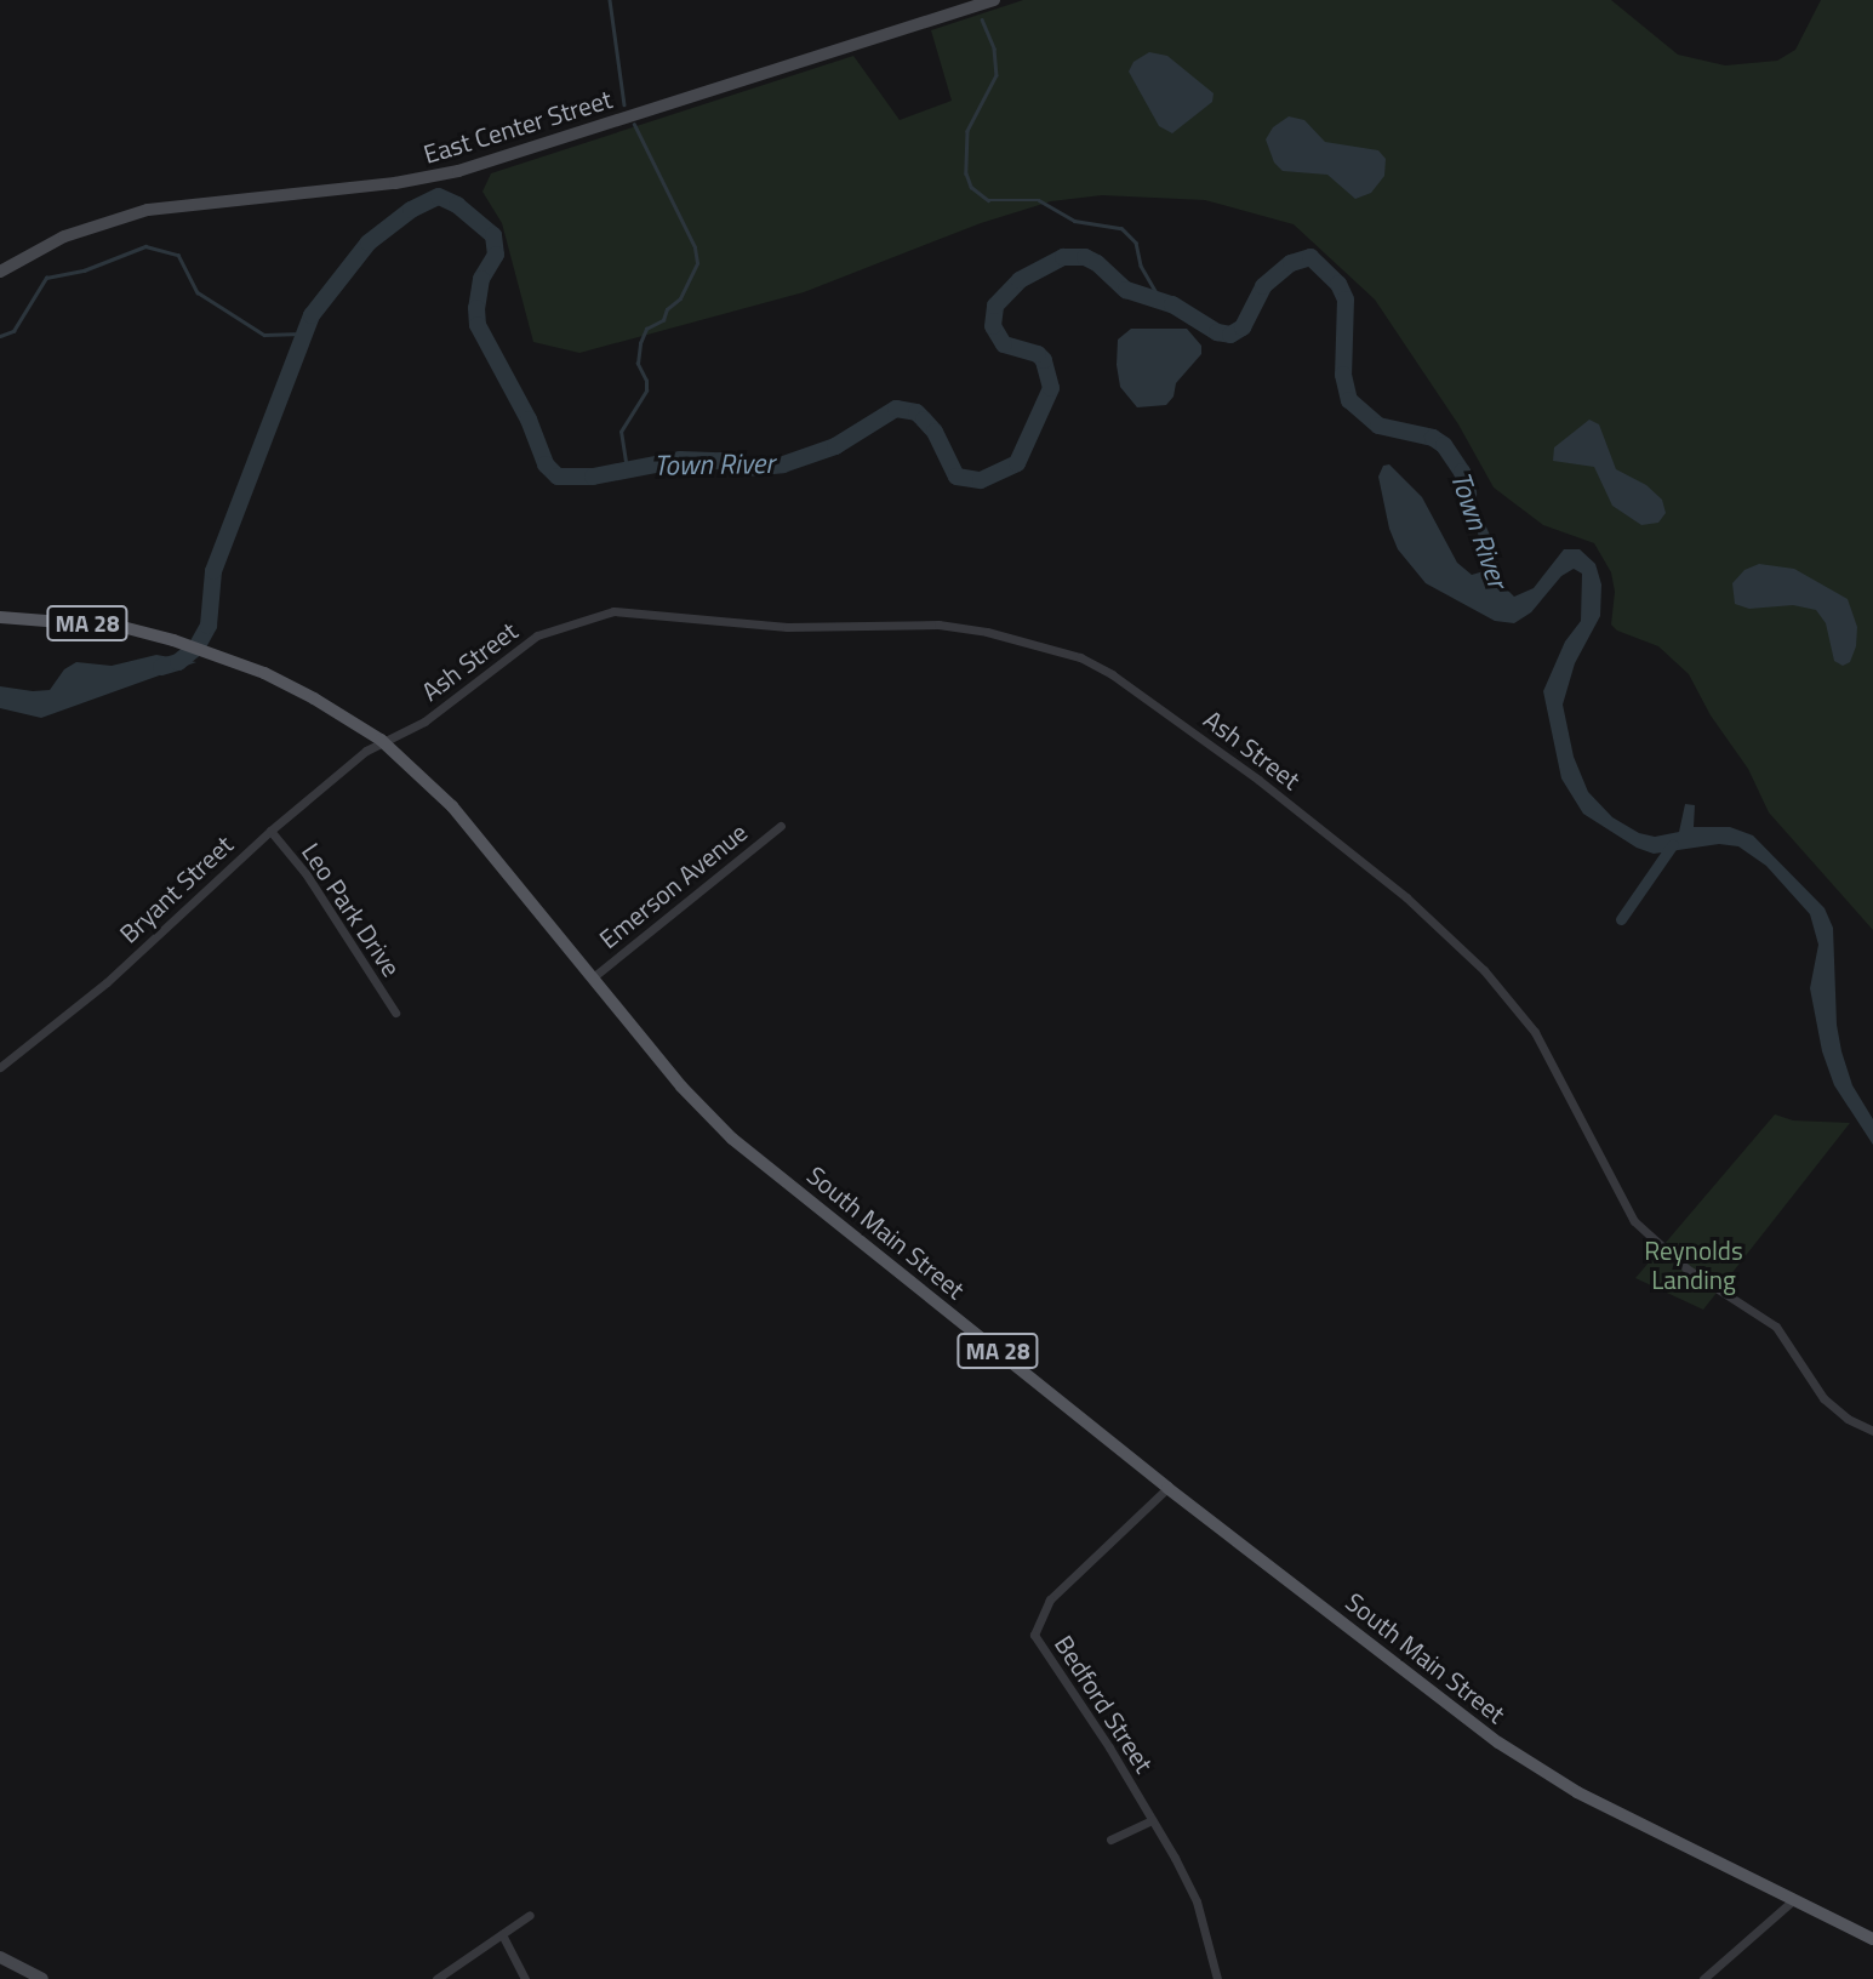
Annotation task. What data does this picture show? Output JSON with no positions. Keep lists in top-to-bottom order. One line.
{"streets":{"main road":["East Center Street","MA 28","South Main Street"],"street":["Ash Street","Emerson Avenue","Bryant Street","Leo Park Drive","Bedford Street"]},"crossings":[["Ash Street","Bryant Street"],["Ash Street","South Main Street"],["Emerson Avenue","South Main Street"],["Bryant Street","Leo Park Drive"],["Bryant Street","South Main Street"],["South Main Street","Bedford Street"]],"water":["Town River"],"parks":["Reynolds Landing"]}
